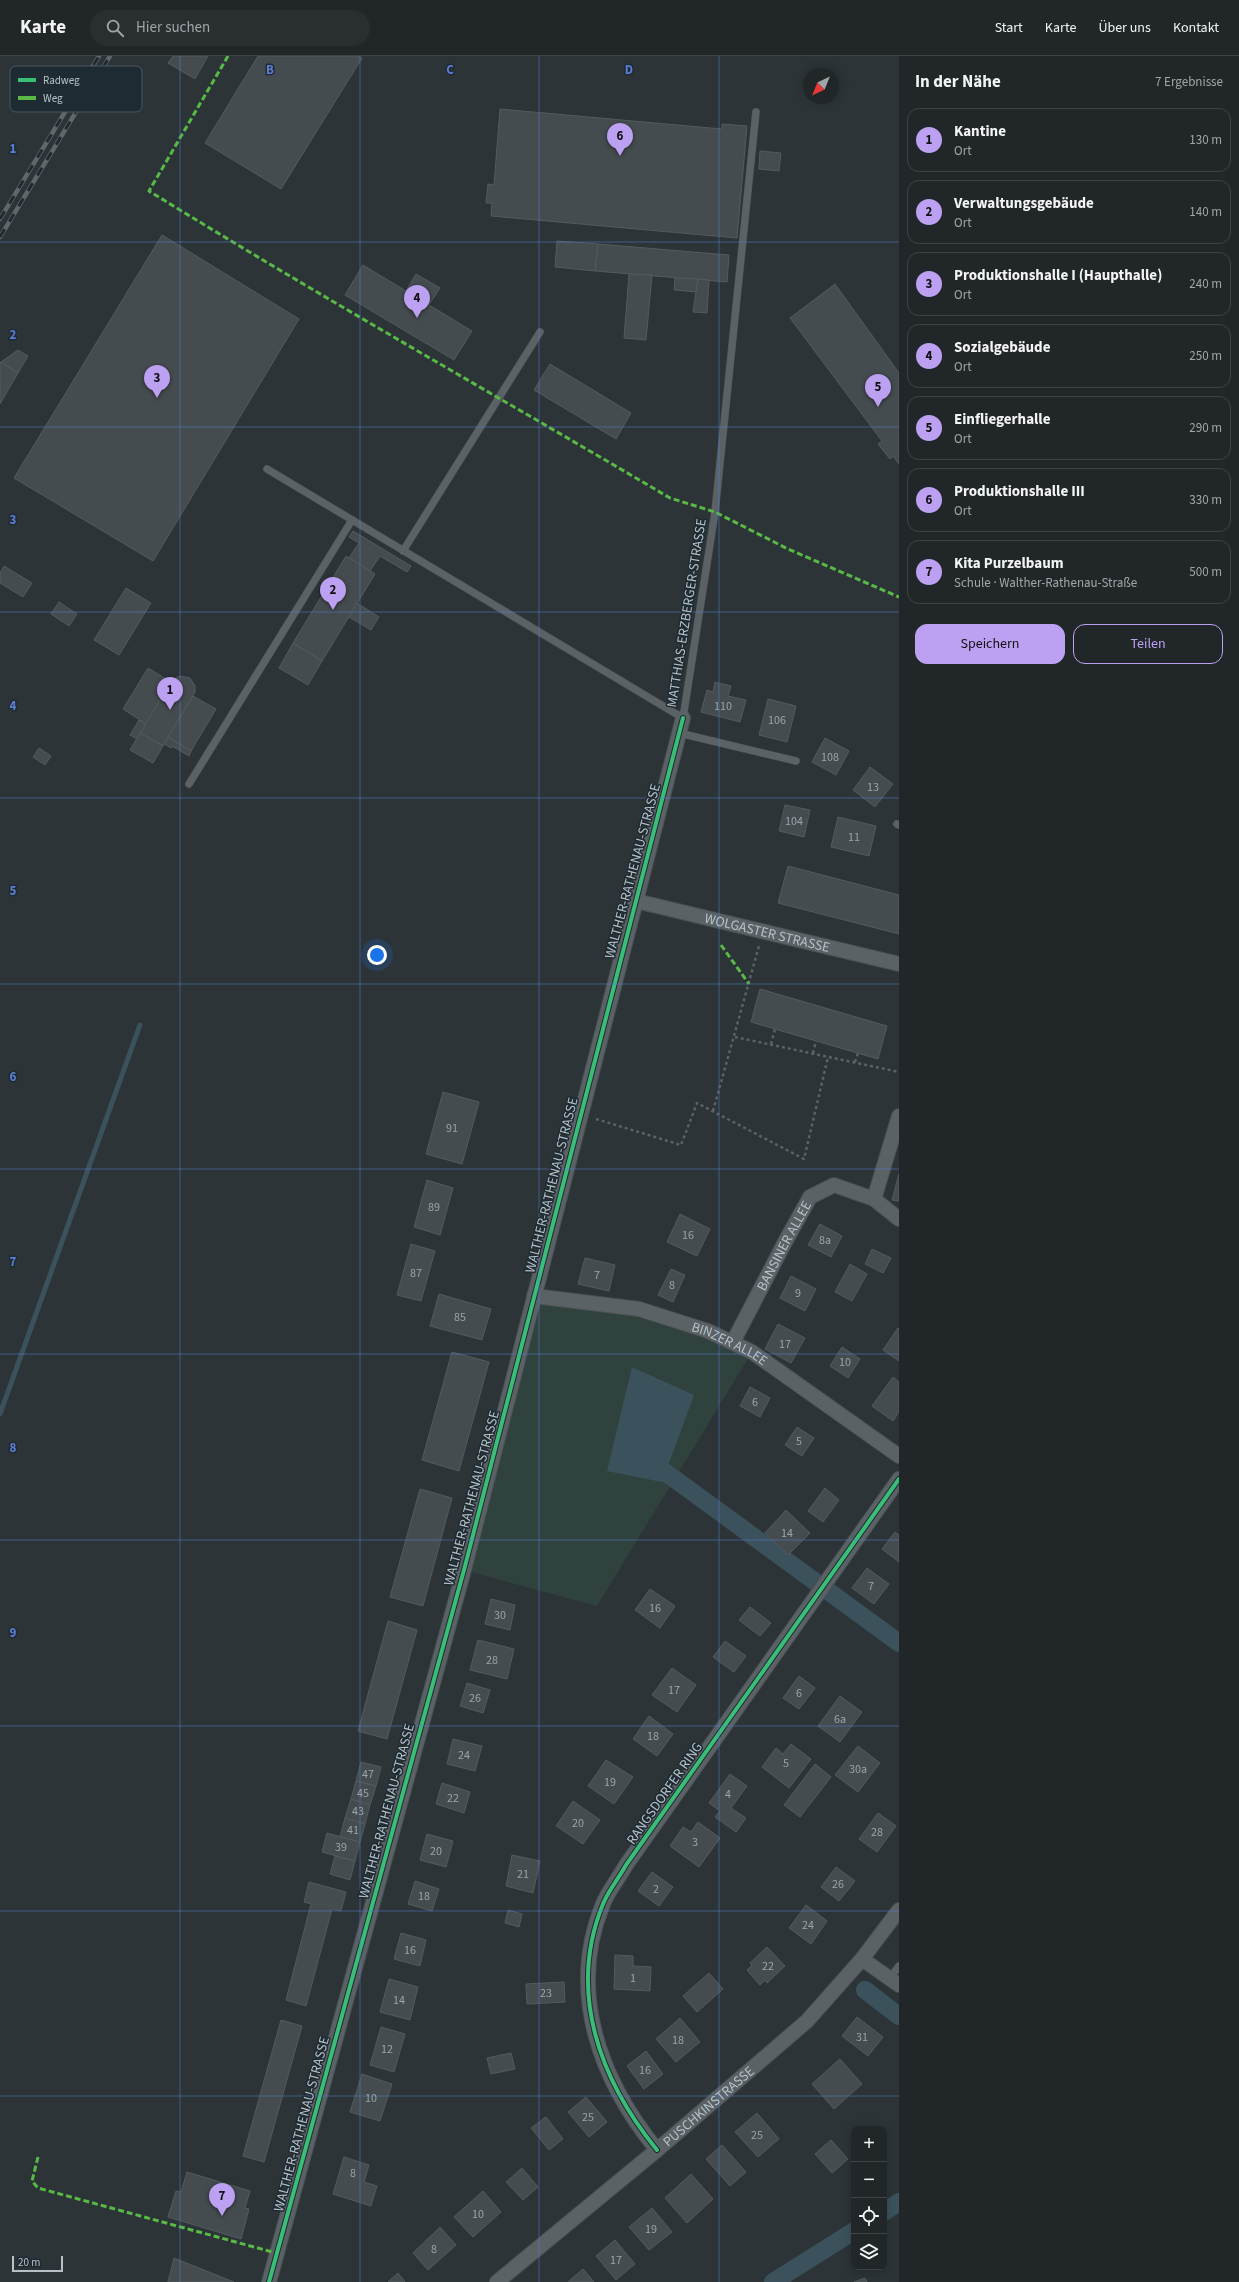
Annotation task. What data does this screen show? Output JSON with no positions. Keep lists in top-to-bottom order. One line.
{"streets":{"street":["WALTHER-RATHENAU-STRASSE","WOLGASTER STRASSE","BANSINER ALLEE","BINZER ALLEE","RANGSDORFER RING","PUSCHKINSTRASSE"],"lane":["MATTHIAS-ERZBERGER-STRASSE"]},"crossings":[["MATTHIAS-ERZBERGER-STRASSE","WALTHER-RATHENAU-STRASSE"],["WALTHER-RATHENAU-STRASSE","WOLGASTER STRASSE"],["WALTHER-RATHENAU-STRASSE","BINZER ALLEE"],["BANSINER ALLEE","BINZER ALLEE"],["RANGSDORFER RING","PUSCHKINSTRASSE"]],"house_numbers":["110","106","108","13","104","11","91","89","16","8a","87","7","8","9","85","17","10","6","5","14","7","16","30","28","17","6","26","6a","18","24","5","30a","47","19","45","4","22","43","20","41","28","3","39","20","21","26","2","18","24","16","22","1","23","14","31","18","12","16","10","25","25","8","10","19","8","17"],"legend":["Radweg","Weg"],"scale_bar":"20 m","north":"bottom left","page":{"header":"Karte","search":"Hier suchen","nav":["Start","Karte","Über uns","Kontakt"],"heading":["In der Nähe","7 Ergebnisse"],"list":[{"mark":"1","name":"Kantine","note":"Ort","value":"130 m"},{"mark":"2","name":"Verwaltungsgebäude","note":"Ort","value":"140 m"},{"mark":"3","name":"Produktionshalle I (Haupthalle)","note":"Ort","value":"240 m"},{"mark":"4","name":"Sozialgebäude","note":"Ort","value":"250 m"},{"mark":"5","name":"Einfliegerhalle","note":"Ort","value":"290 m"},{"mark":"6","name":"Produktionshalle III","note":"Ort","value":"330 m"},{"mark":"7","name":"Kita Purzelbaum","note":"Schule · Walther-Rathenau-Straße","value":"500 m"}],"pins":["6","4","3","5","2","1","7"],"buttons":["Speichern","Teilen"],"map_buttons":["+","−"],"scale":"20 m"},"grid":{"columns":["B","C","D"],"rows":["1","2","3","4","5","6","7","8","9"]}}
